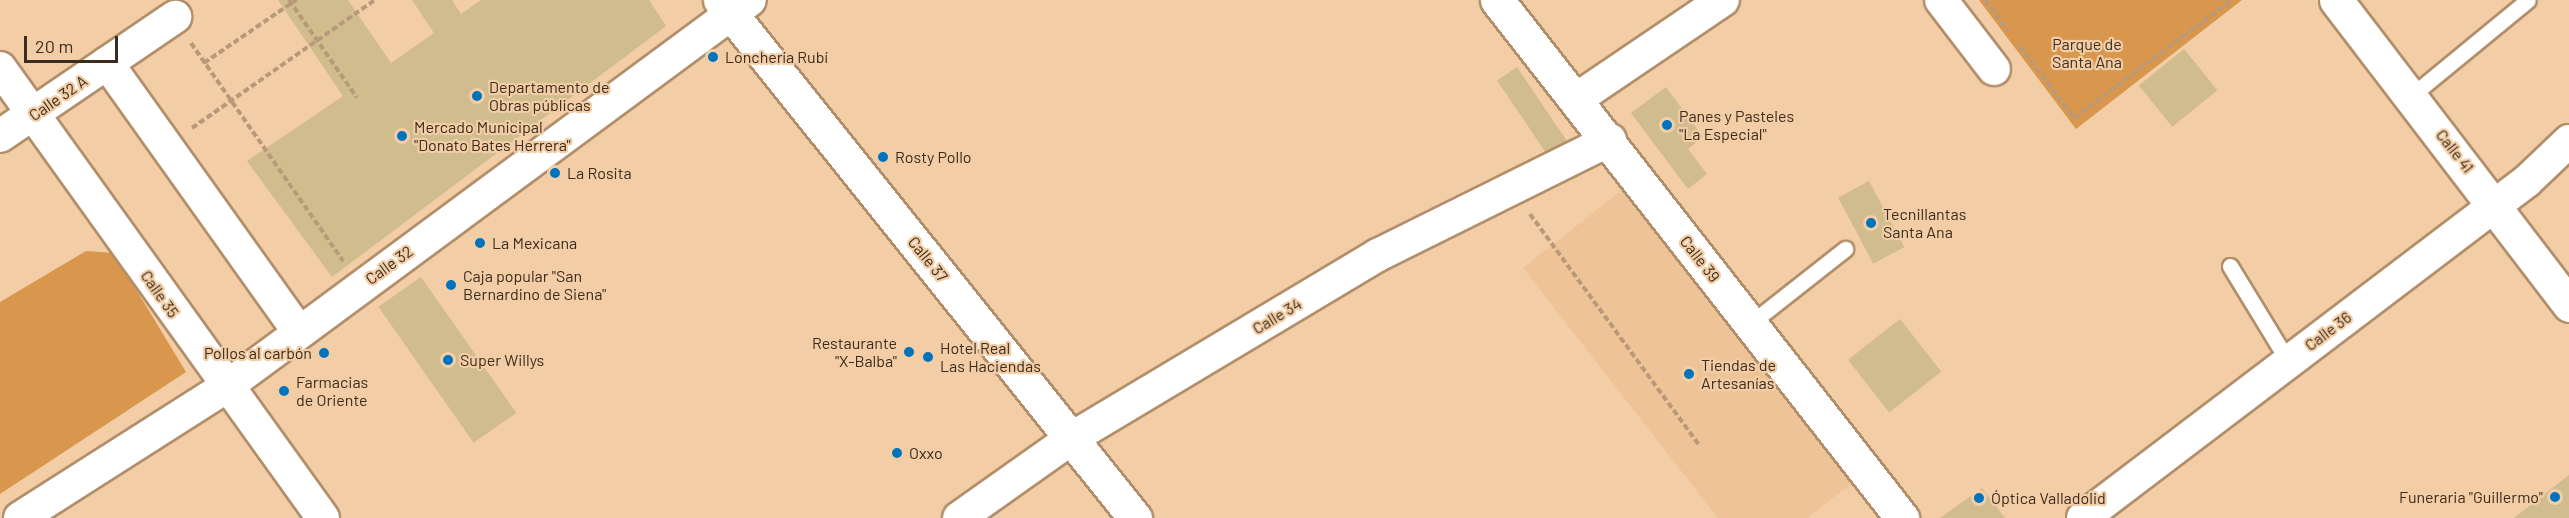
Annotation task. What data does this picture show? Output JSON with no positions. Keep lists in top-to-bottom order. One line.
{"streets":{"main road":["Calle 41","Calle 37","Calle 39"],"street":["Calle 32 A","Calle 32","Calle 35","Calle 34","Calle 36"]},"crossings":[["Calle 32 A","Calle 35"],["Calle 41","Calle 36"],["Calle 37","Calle 32"],["Calle 37","Calle 34"],["Calle 39","Calle 34"],["Calle 32","Calle 35"]],"parks":["Parque de Santa Ana"],"places":["Lonchería Rubí","Departamento de Obras públicas","Panes y Pasteles \"La Especial\"","Mercado Municipal \"Donato Bates Herrera\"","Rosty Pollo","La Rosita","Tecnillantas Santa Ana","La Mexicana","Caja popular \"San Bernardino de Siena\"","Restaurante \"X-Balba\"","Pollos al carbón","Hotel Real Las Haciendas","Super Willys","Tiendas de Artesanías","Farmacias de Oriente","Oxxo","Funeraria \"Guillermo\"","Óptica Valladolid"],"scale_bar":"20 m"}
